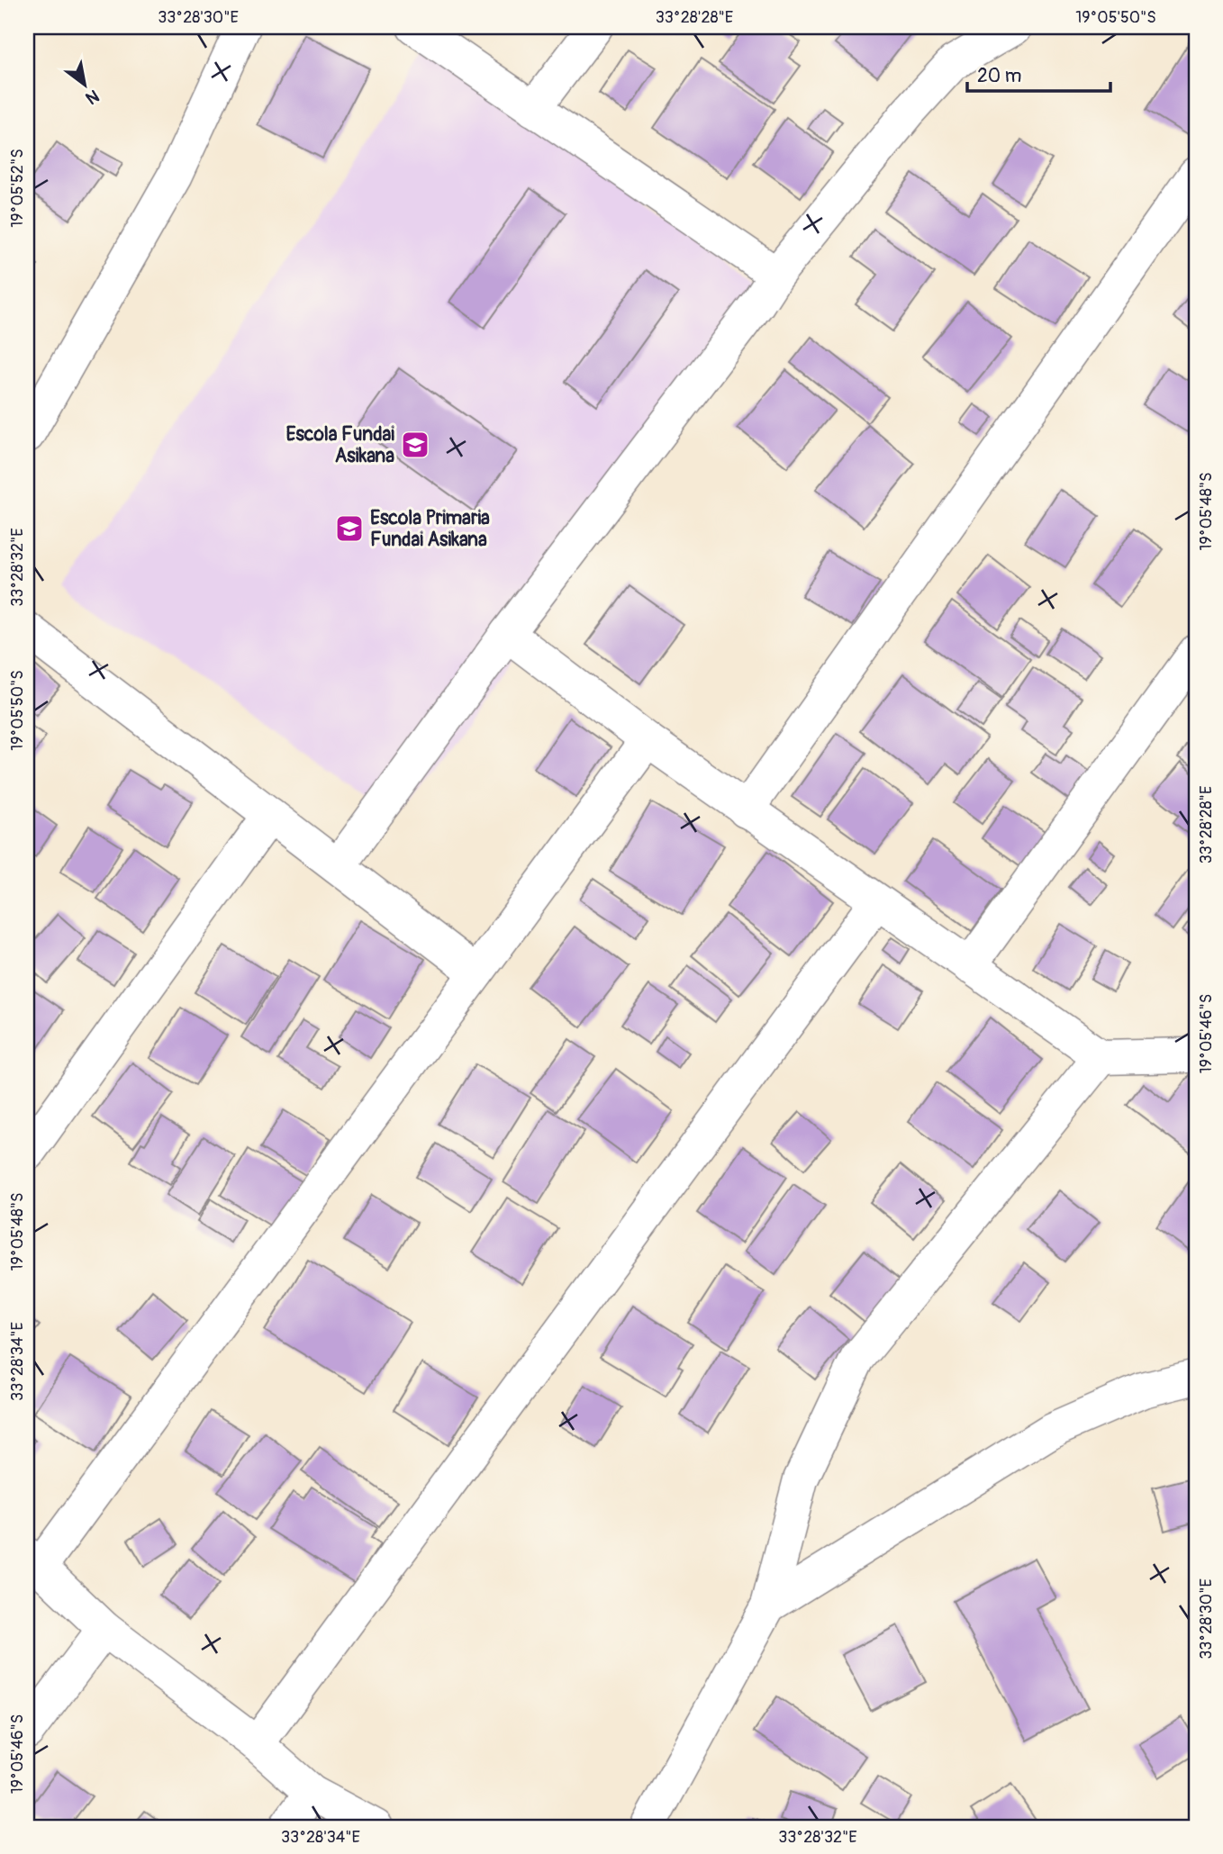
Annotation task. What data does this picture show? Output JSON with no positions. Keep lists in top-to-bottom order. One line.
{"places":{"school or university":["Escola Fundai Asikana","Escola Primaria Fundai Asikana"]},"scale_bar":"20 m","north":"bottom right","coordinates":["33°28'30\"E","33°28'28\"E","19°05'50\"S","19°05'52\"S","19°05'48\"S","33°28'32\"E","19°05'46\"S","33°28'34\"E"]}
